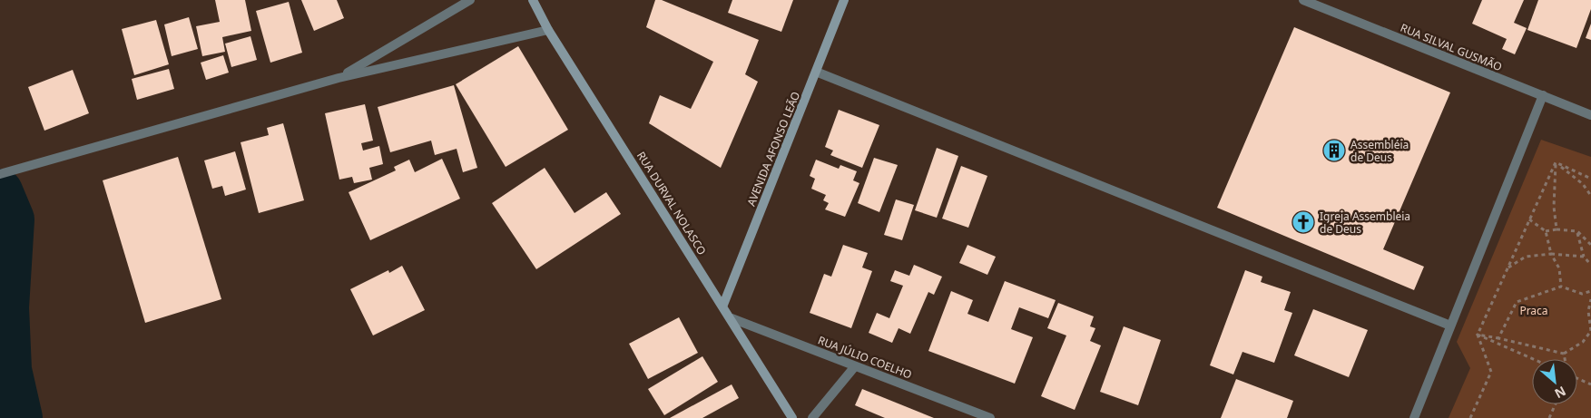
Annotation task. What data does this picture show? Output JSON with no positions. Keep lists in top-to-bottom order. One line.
{"streets":{"street":["RUA SILVAL GUSMÃO","AVENIDA AFONSO LEÃO","RUA DURVAL NOLASCO","RUA JÚLIO COELHO"]},"crossings":[["AVENIDA AFONSO LEÃO","RUA DURVAL NOLASCO"],["RUA DURVAL NOLASCO","RUA JÚLIO COELHO"]],"parks":["Praca"],"places":{"building":["Assembléia de Deus"],"church":["Igreja Assembleia de Deus"]},"north":"bottom right"}
